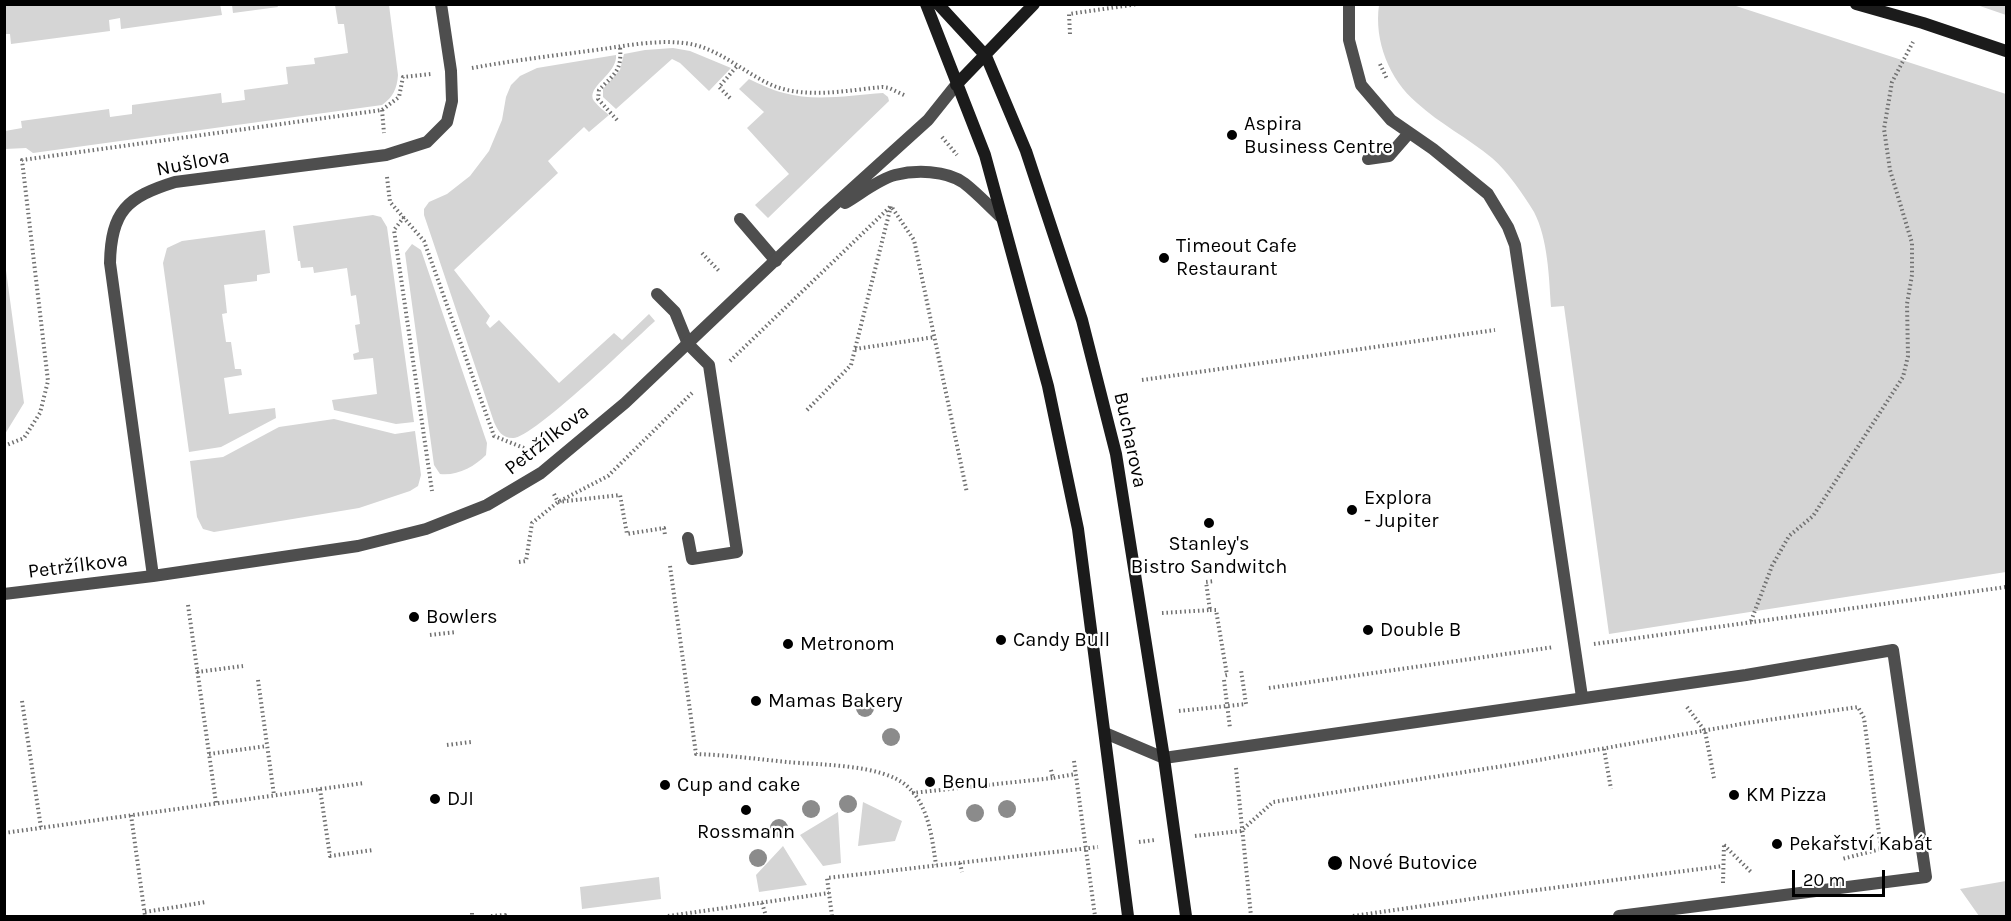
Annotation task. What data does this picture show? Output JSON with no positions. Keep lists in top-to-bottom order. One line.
{"streets":{"main road":["Bucharova"],"street":["Nušlova","Petržílkova"]},"crossings":[["Nušlova","Petržílkova"]],"places":["Aspira Business Centre","Timeout Cafe Restaurant","Explora - Jupiter","Stanley's Bistro Sandwitch","Bowlers","Double B","Candy Bull","Metronom","Mamas Bakery","Benu","Cup and cake","KM Pizza","DJI","Rossmann","Pekařství Kabát","Nové Butovice"],"scale_bar":"20 m"}
